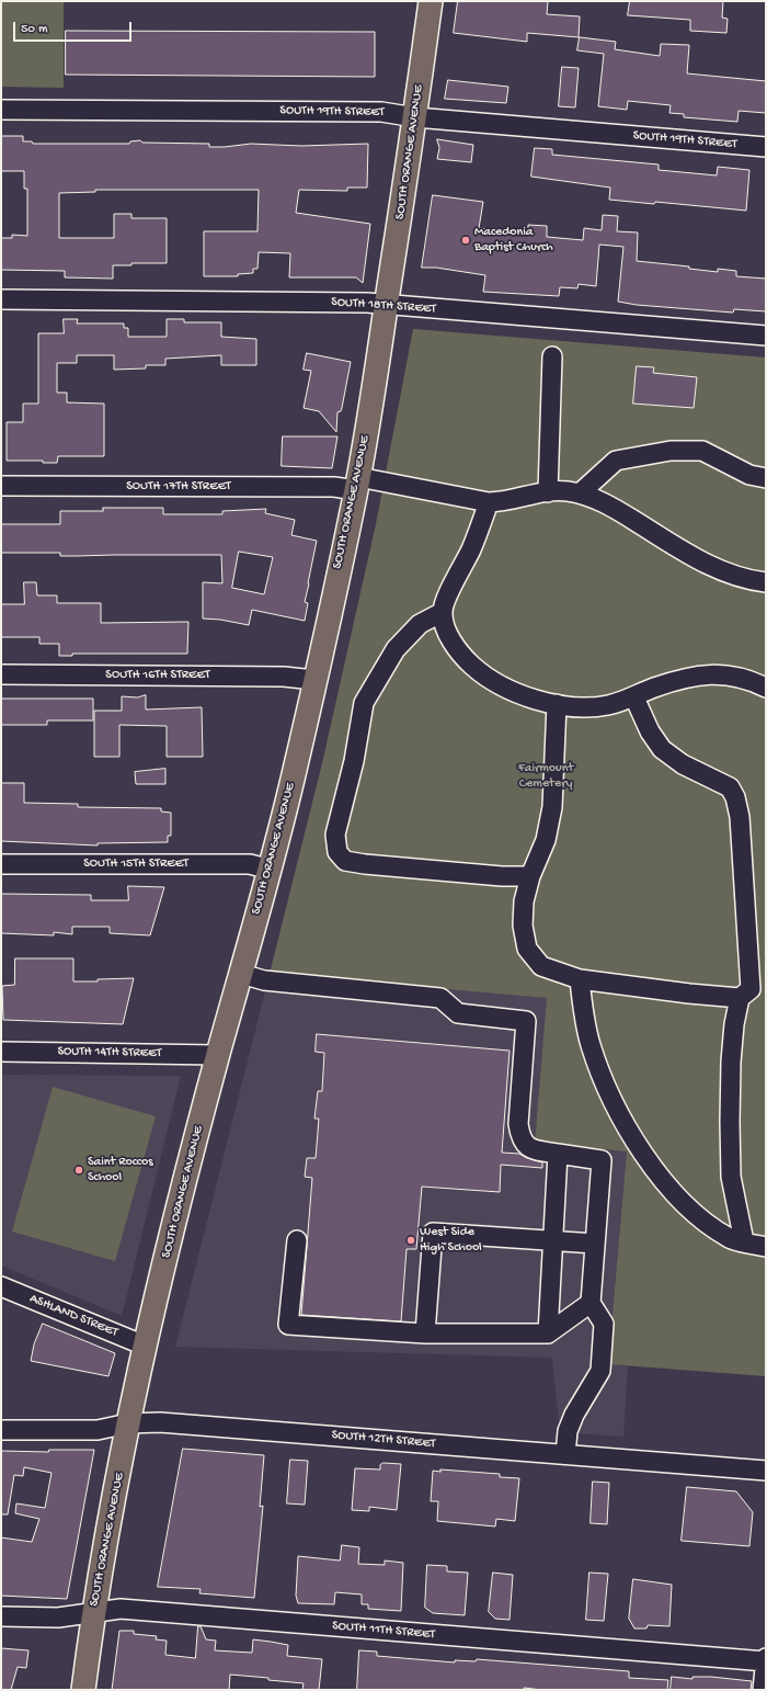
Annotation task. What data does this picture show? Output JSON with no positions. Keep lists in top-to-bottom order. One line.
{"streets":{"main road":["SOUTH ORANGE AVENUE"],"street":["SOUTH 19TH STREET","SOUTH 18TH STREET","SOUTH 17TH STREET","SOUTH 16TH STREET","SOUTH 15TH STREET","SOUTH 14TH STREET","ASHLAND STREET","SOUTH 12TH STREET","SOUTH 11TH STREET"]},"crossings":[["SOUTH 19TH STREET","SOUTH ORANGE AVENUE"],["SOUTH ORANGE AVENUE","SOUTH 18TH STREET"],["SOUTH ORANGE AVENUE","SOUTH 17TH STREET"],["SOUTH ORANGE AVENUE","SOUTH 16TH STREET"],["SOUTH ORANGE AVENUE","SOUTH 15TH STREET"],["SOUTH ORANGE AVENUE","SOUTH 14TH STREET"],["SOUTH ORANGE AVENUE","ASHLAND STREET"],["SOUTH ORANGE AVENUE","SOUTH 12TH STREET"],["SOUTH ORANGE AVENUE","SOUTH 11TH STREET"]],"parks":["Fairmount Cemetery"],"places":["Macedonia Baptist Church","Saint Roccos School","West Side High School"],"scale_bar":"50 m"}
